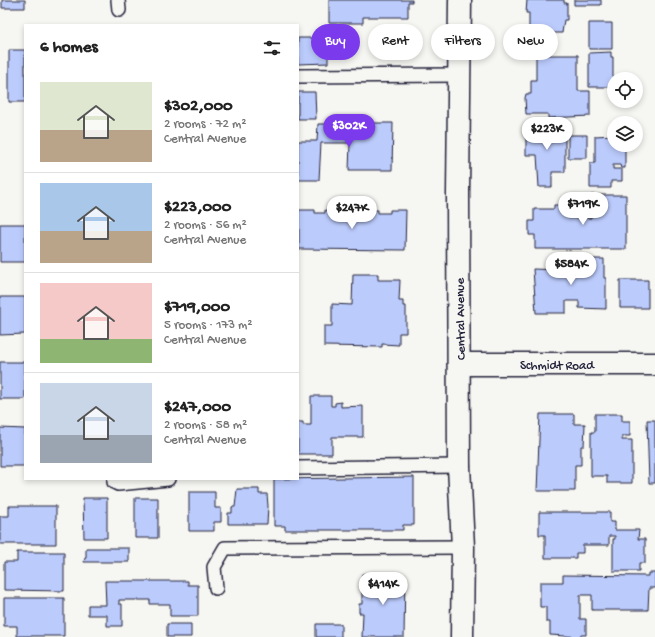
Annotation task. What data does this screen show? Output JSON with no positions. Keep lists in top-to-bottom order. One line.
{"streets":{"street":["Central Avenue","Schmidt Road"]},"crossings":[["Central Avenue","Schmidt Road"]],"page":{"chip":["Buy","Rent","Filters","New"],"heading":"6 homes","list":[{"name":"$302,000","note":"2 rooms · 72 m² · Central Avenue"},{"name":"$223,000","note":"2 rooms · 56 m² · Central Avenue"},{"name":"$719,000","note":"5 rooms · 173 m² · Central Avenue"},{"name":"$247,000","note":"2 rooms · 58 m² · Central Avenue"}],"price":["$302K","$223K","$719K","$247K","$584K","$414K"]}}
